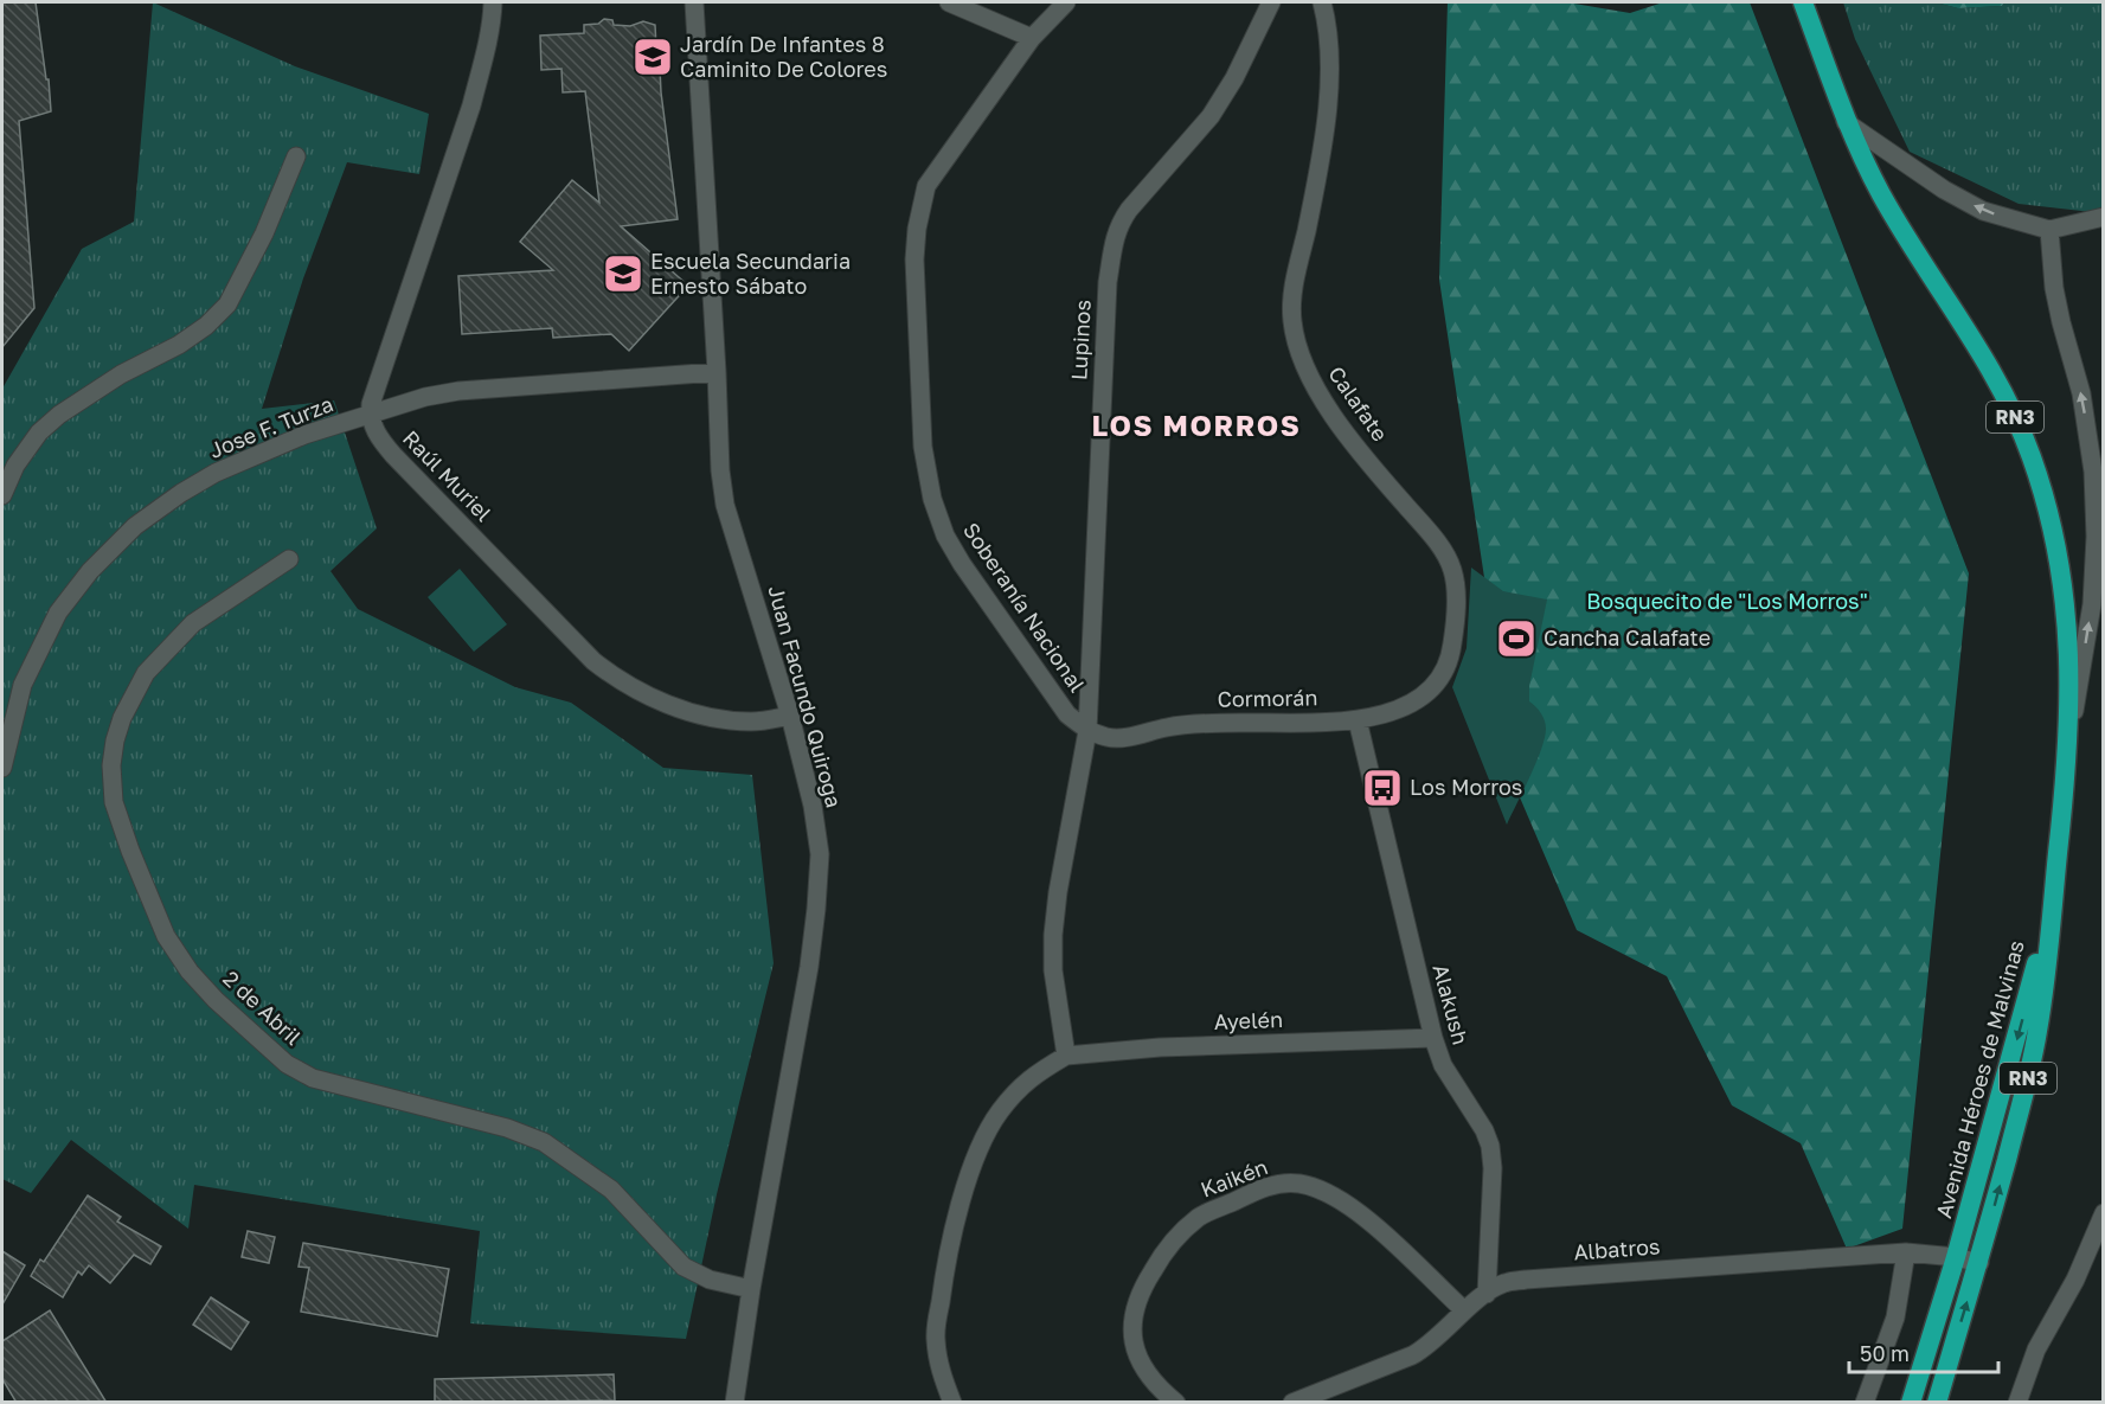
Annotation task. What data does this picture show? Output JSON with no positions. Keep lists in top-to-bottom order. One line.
{"streets":{"highway":["RN3","Avenida Héroes de Malvinas"],"street":["Lupinos","Calafate","Jose F. Turza","Raúl Muriel","Soberanía Nacional","Juan Facundo Quiroga","Cormorán","Alakush","2 de Abril","Ayelén","Kaikén","Albatros"]},"crossings":[["Lupinos","Soberanía Nacional"],["Lupinos","Cormorán"],["Calafate","Cormorán"],["Jose F. Turza","Raúl Muriel"],["Jose F. Turza","Juan Facundo Quiroga"],["Raúl Muriel","Juan Facundo Quiroga"],["Soberanía Nacional","Cormorán"],["Juan Facundo Quiroga","2 de Abril"],["Cormorán","Alakush"],["Alakush","Ayelén"],["Alakush","Albatros"],["Avenida Héroes de Malvinas","Albatros"],["Kaikén","Albatros"]],"districts":["LOS MORROS"],"parks":["Bosquecito de \"Los Morros\""],"places":{"school or university":["Jardín De Infantes 8 Caminito De Colores","Escuela Secundaria Ernesto Sábato"],"sports":["Cancha Calafate"],"bus stop":["Los Morros"]},"scale_bar":"50 m"}
